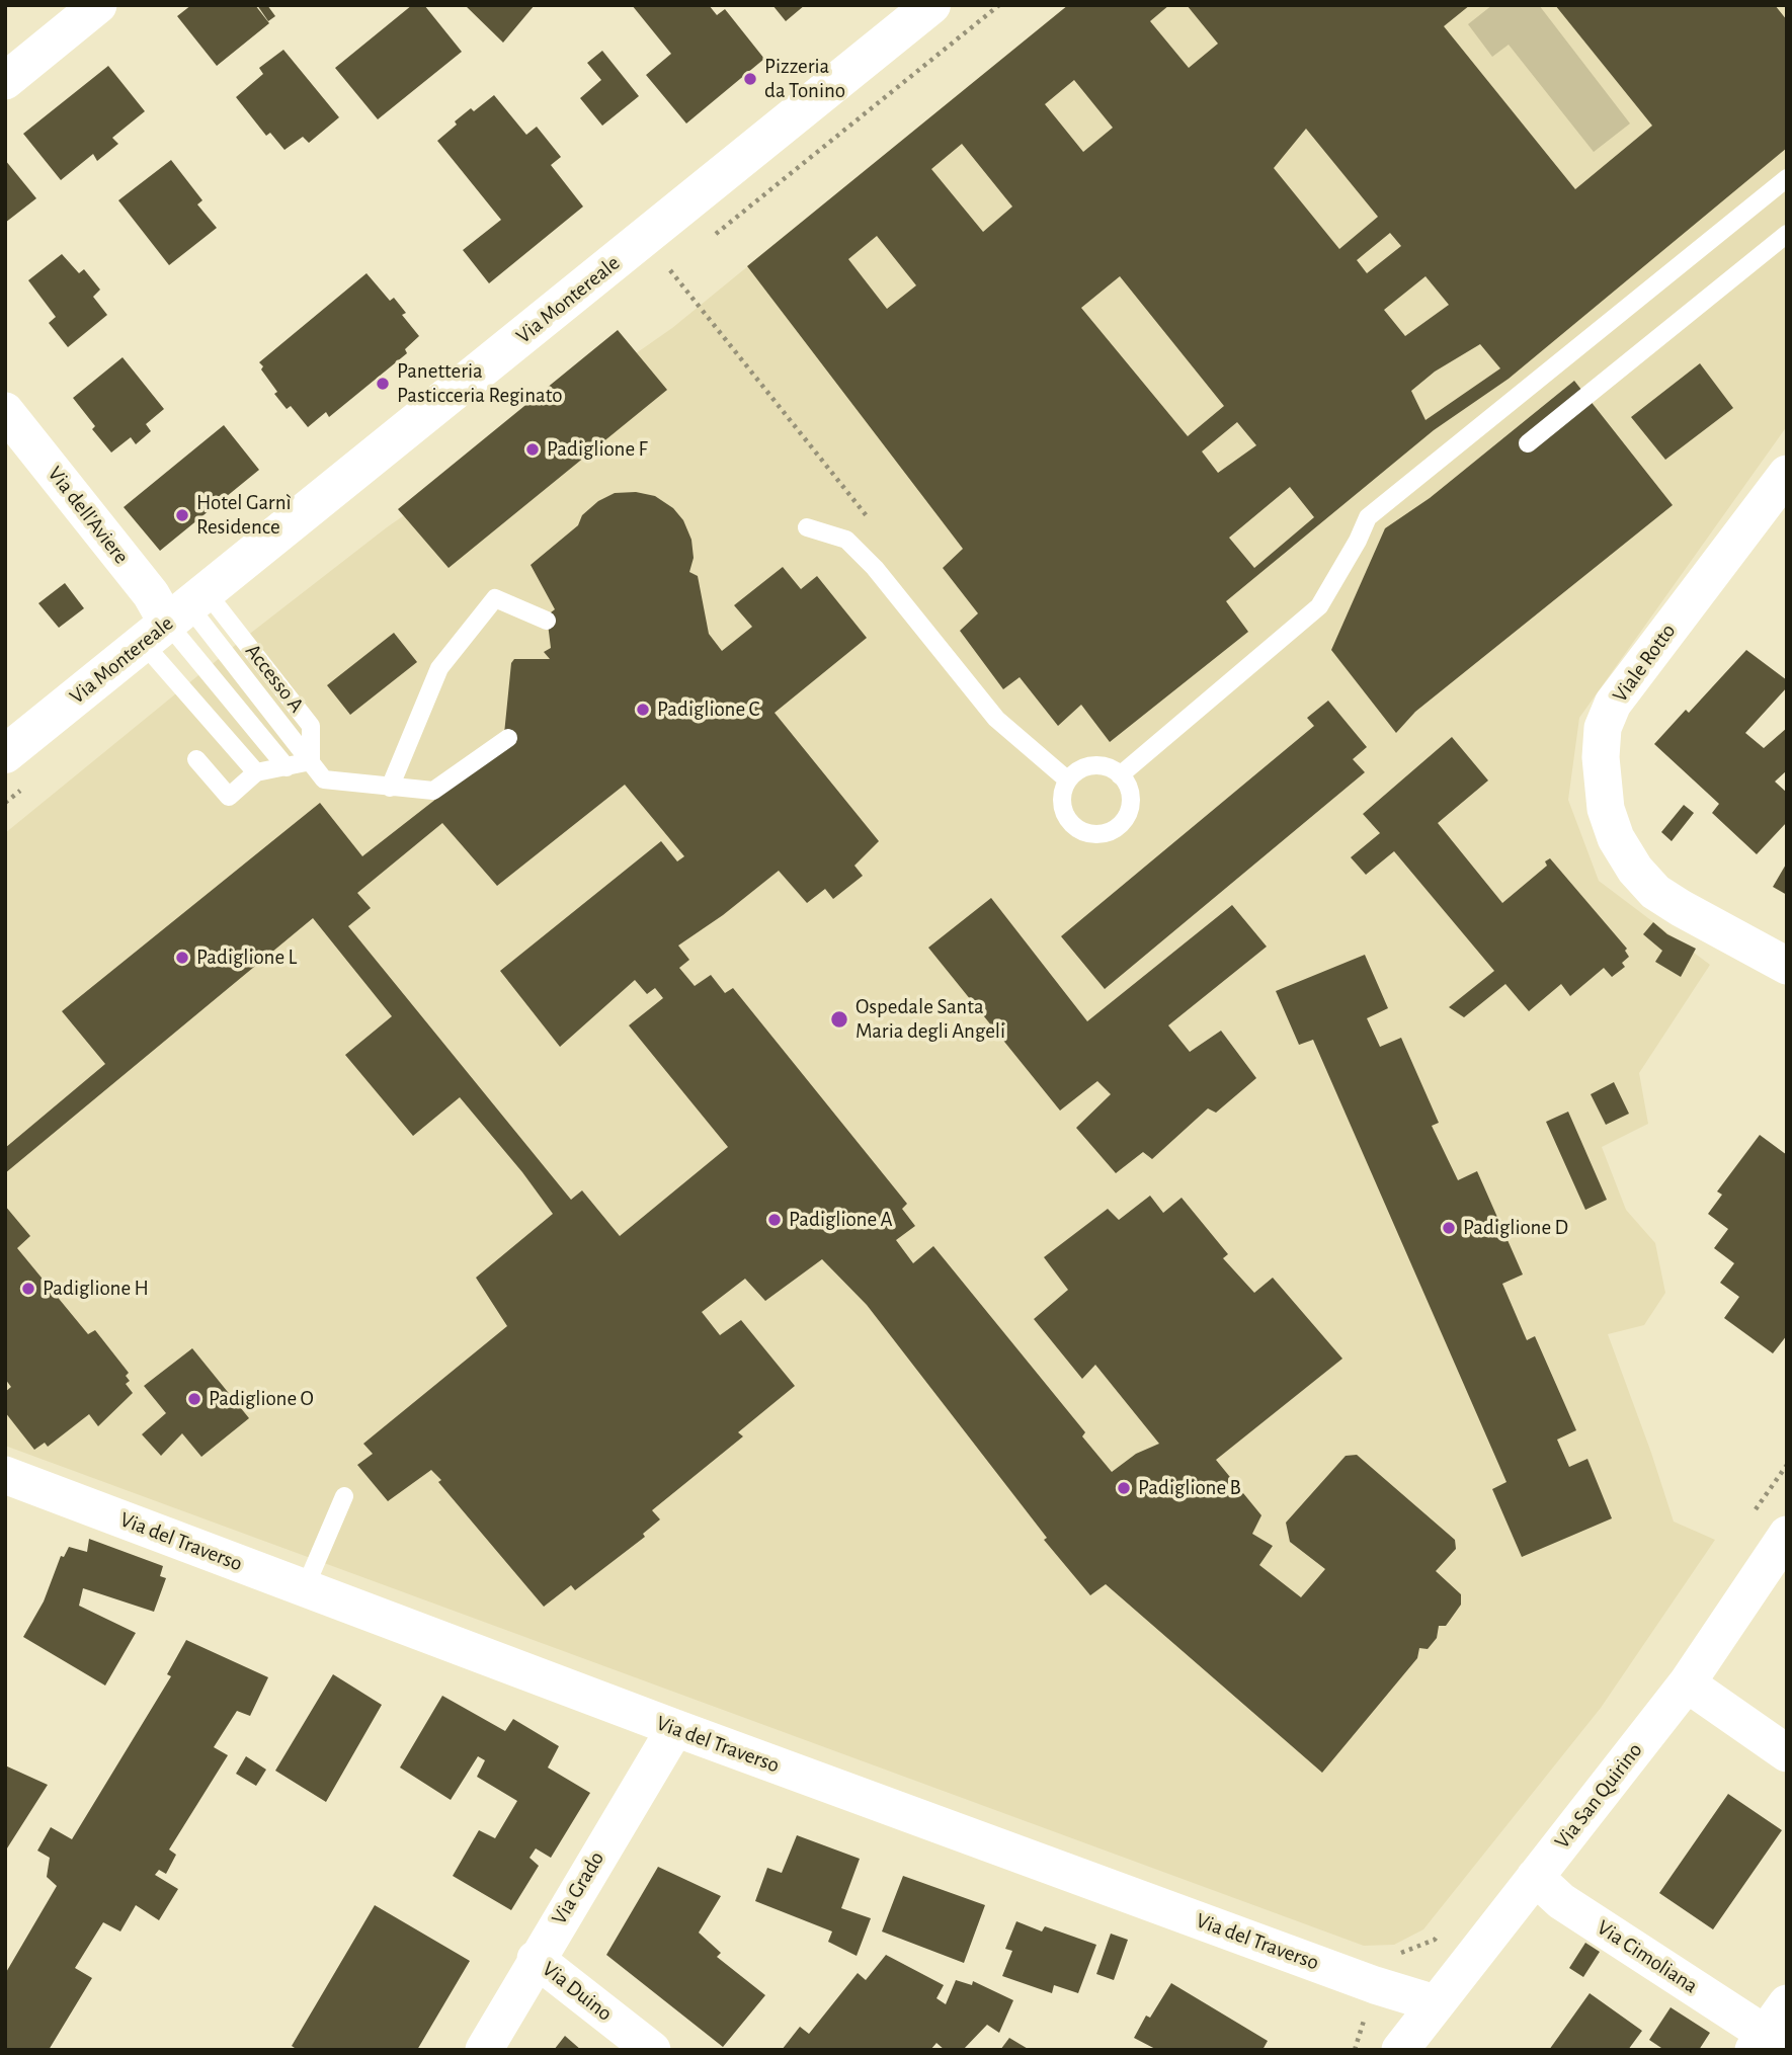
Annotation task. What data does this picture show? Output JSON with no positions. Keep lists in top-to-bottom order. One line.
{"streets":{"main road":["Via Montereale"],"street":["Via dell'Aviere","Viale Rotto","Via del Traverso","Via San Quirino","Via Grado","Via Cimoliana","Via Duino"]},"crossings":[["Via Montereale","Via dell'Aviere"],["Via del Traverso","Via San Quirino"],["Via del Traverso","Via Grado"],["Via San Quirino","Via Cimoliana"],["Via Grado","Via Duino"]],"places":["Pizzeria da Tonino","Panetteria Pasticceria Reginato","Padiglione F","Hotel Garnì Residence","Padiglione C","Padiglione L","Ospedale Santa Maria degli Angeli","Padiglione A","Padiglione D","Padiglione H","Padiglione O","Padiglione B"]}
